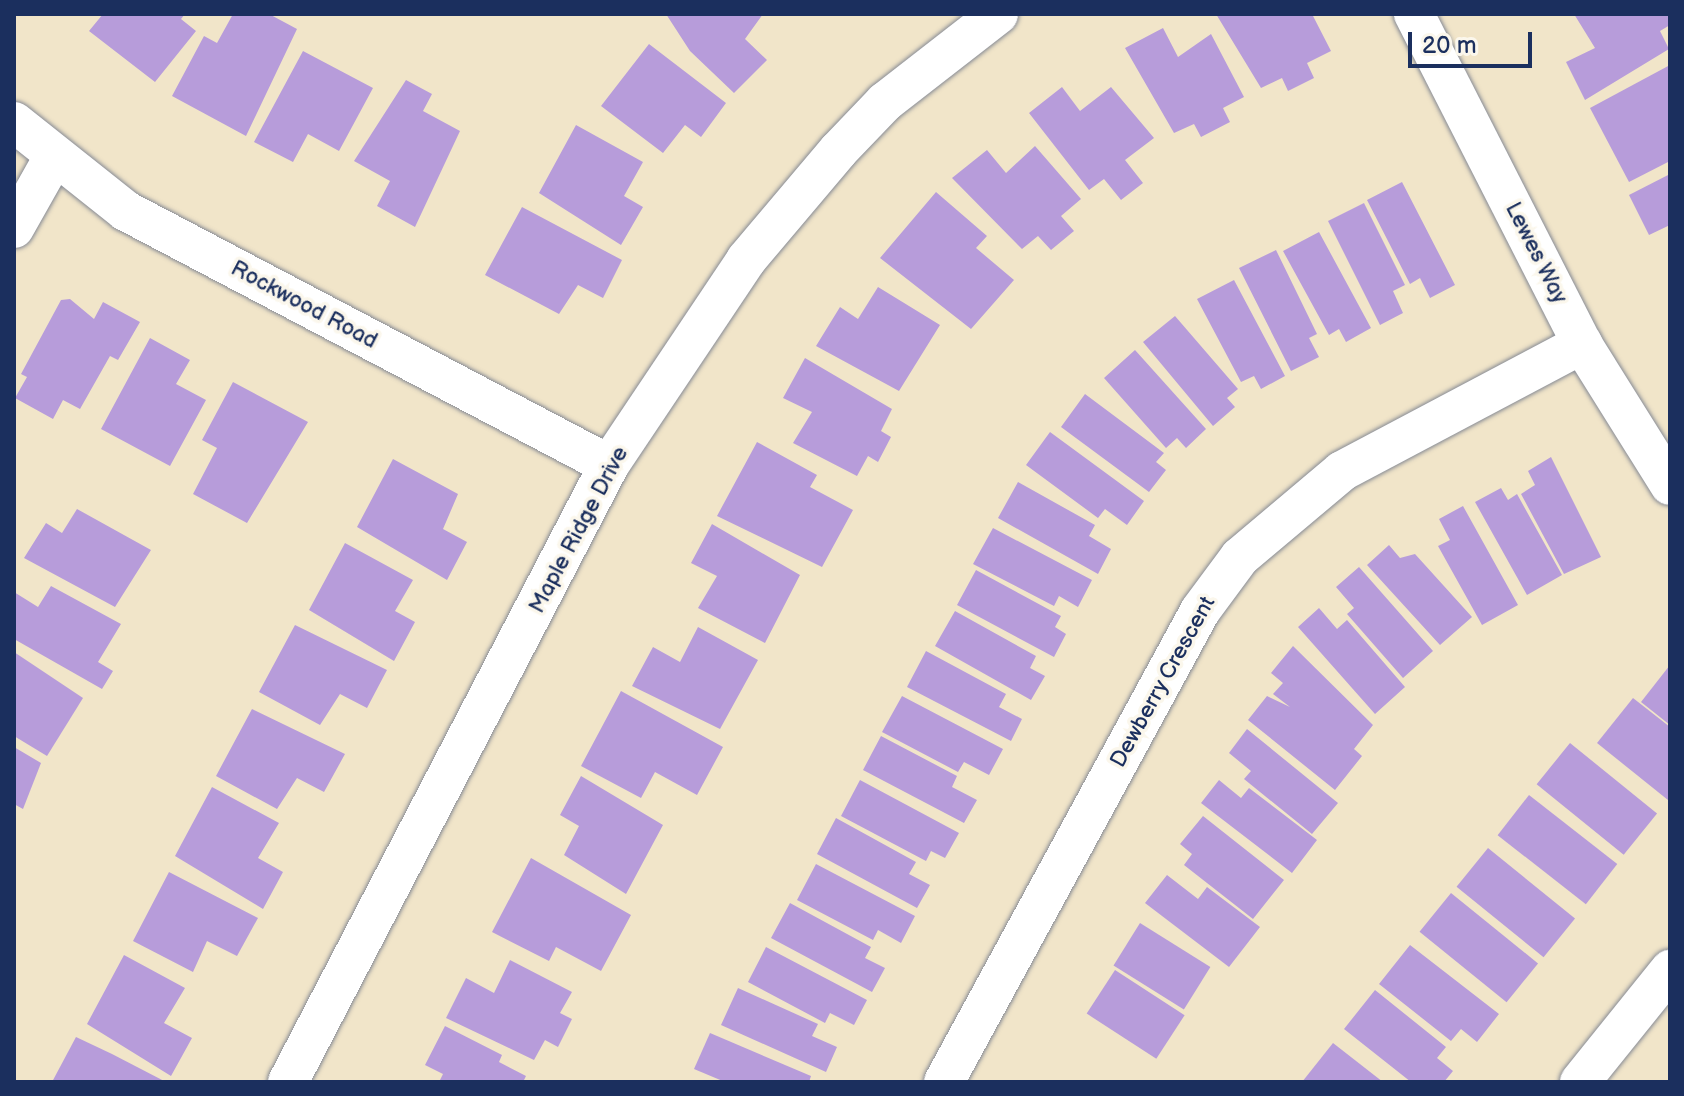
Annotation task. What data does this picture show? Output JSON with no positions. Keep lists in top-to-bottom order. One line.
{"streets":{"street":["Lewes Way","Rockwood Road","Maple Ridge Drive","Dewberry Crescent"]},"crossings":[["Lewes Way","Dewberry Crescent"],["Rockwood Road","Maple Ridge Drive"]],"scale_bar":"20 m"}
